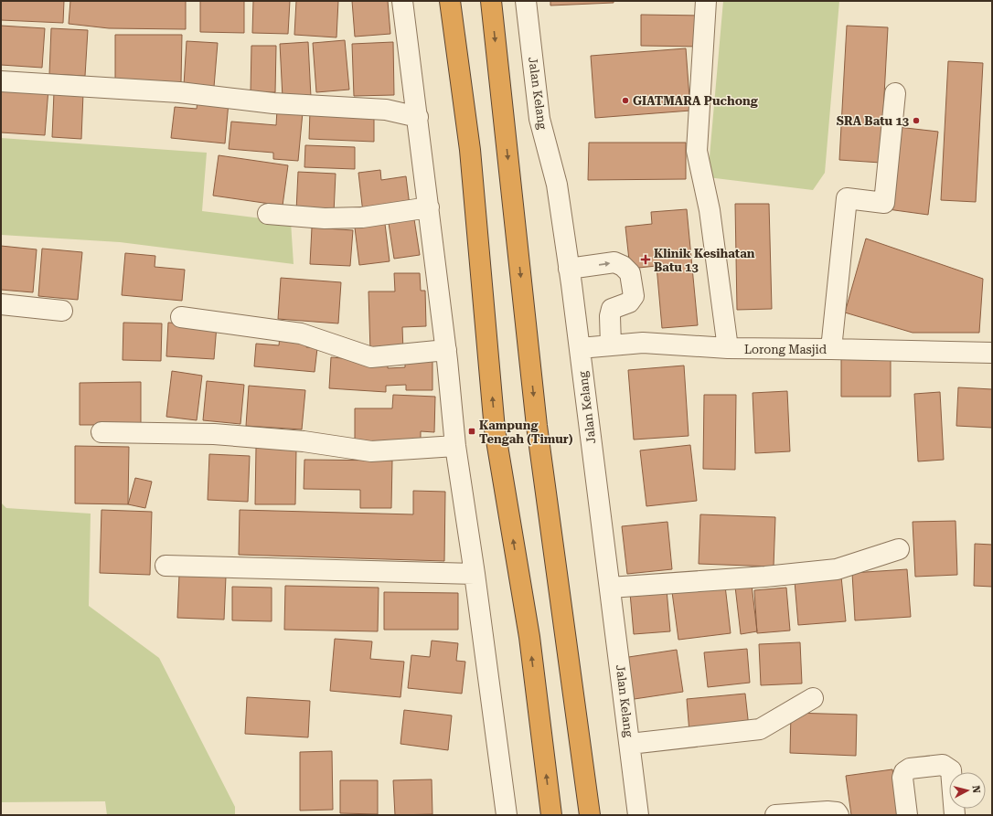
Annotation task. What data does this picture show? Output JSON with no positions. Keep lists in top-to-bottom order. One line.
{"streets":{"street":["Jalan Kelang","Lorong Masjid"]},"crossings":[["Jalan Kelang","Lorong Masjid"]],"places":{"other":["GIATMARA Puchong","SRA Batu 13"],"health":["Klinik Kesihatan Batu 13"],"transit":["Kampung Tengah (Timur)"]},"north":"right"}
